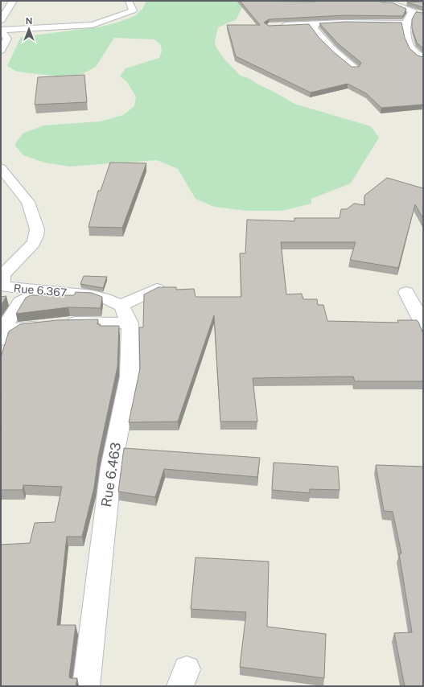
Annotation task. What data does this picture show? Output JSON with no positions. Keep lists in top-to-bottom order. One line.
{"streets":{"street":["Rue 6.367","Rue 6.463"]},"crossings":[["Rue 6.367","Rue 6.463"]],"north":"top"}
